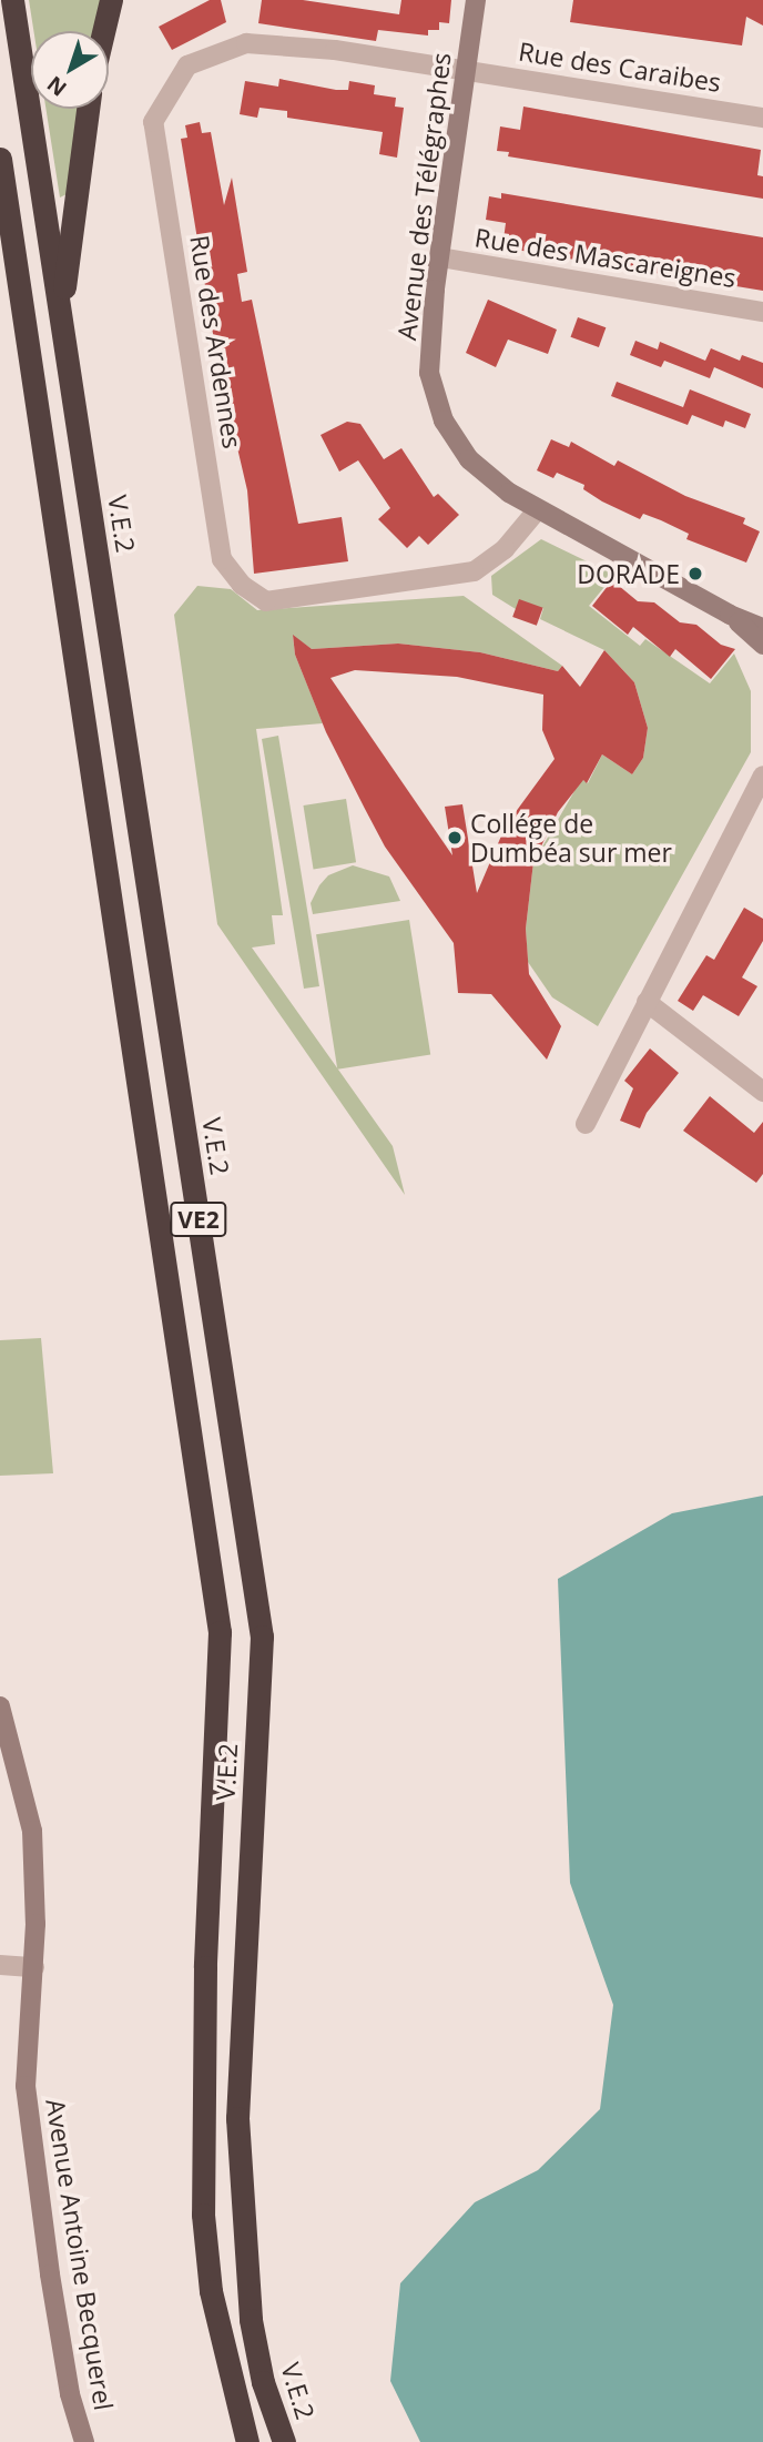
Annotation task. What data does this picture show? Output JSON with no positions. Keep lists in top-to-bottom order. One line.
{"streets":{"highway":["V.E.2","VE2"],"street":["Rue des Caraibes","Avenue des Télégraphes","Rue des Mascareignes","Rue des Ardennes","Avenue Antoine Becquerel"]},"crossings":[["Rue des Caraibes","Avenue des Télégraphes"],["Rue des Caraibes","Rue des Ardennes"],["Avenue des Télégraphes","Rue des Mascareignes"],["Avenue des Télégraphes","Rue des Ardennes"]],"places":["DORADE","Collége de Dumbéa sur mer"],"north":"bottom left"}
